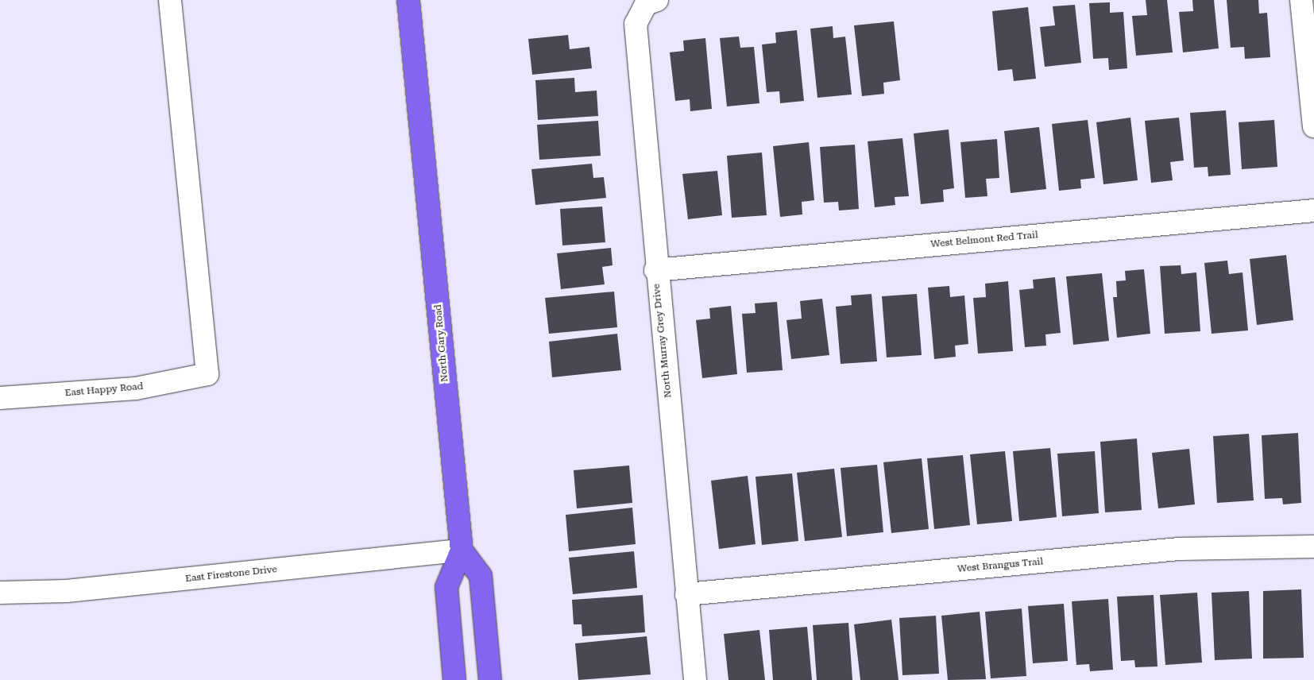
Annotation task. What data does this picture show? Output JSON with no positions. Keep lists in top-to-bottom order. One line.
{"streets":{"main road":["North Gary Road"],"street":["West Belmont Red Trail","North Murray Grey Drive","East Happy Road","West Brangus Trail","East Firestone Drive"]},"crossings":[["West Belmont Red Trail","North Murray Grey Drive"],["North Murray Grey Drive","West Brangus Trail"],["North Gary Road","East Firestone Drive"]]}
